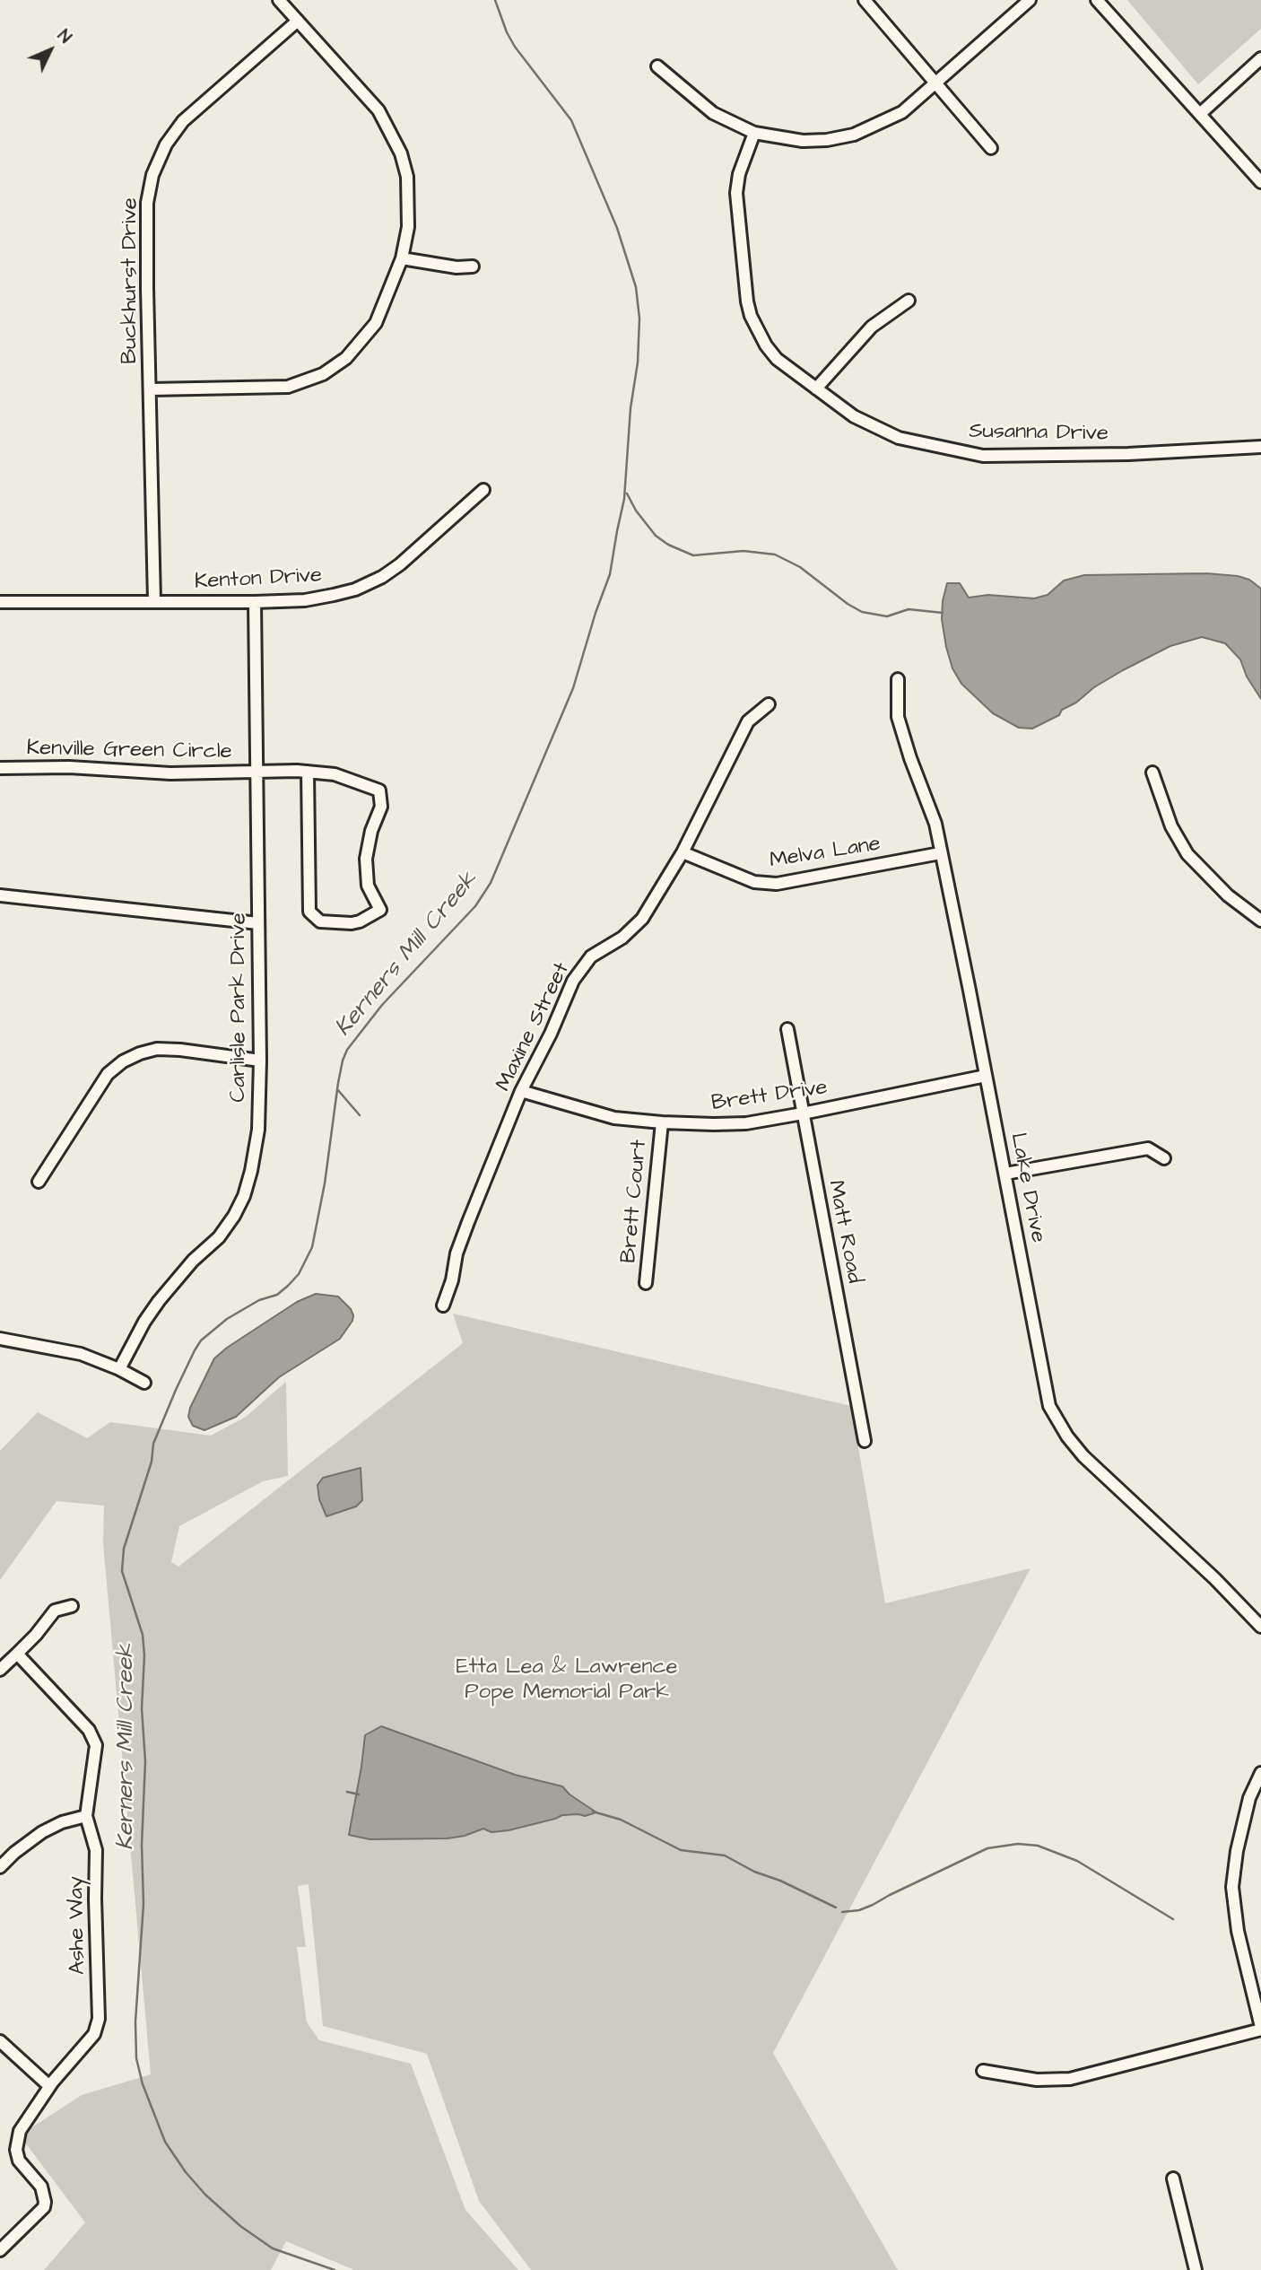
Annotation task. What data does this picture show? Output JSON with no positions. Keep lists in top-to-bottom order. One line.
{"streets":{"street":["Buckhurst Drive","Susanna Drive","Kenton Drive","Kenville Green Circle","Melva Lane","Carlisle Park Drive","Maxine Street","Brett Drive","Lake Drive","Brett Court","Matt Road","Ashe Way"]},"crossings":[["Buckhurst Drive","Kenton Drive"],["Kenton Drive","Carlisle Park Drive"],["Kenville Green Circle","Carlisle Park Drive"],["Melva Lane","Maxine Street"],["Melva Lane","Lake Drive"],["Maxine Street","Brett Drive"],["Brett Drive","Lake Drive"],["Brett Drive","Brett Court"],["Brett Drive","Matt Road"]],"water":["Kerners Mill Creek"],"parks":["Etta Lea & Lawrence Pope Memorial Park"],"north":"top right"}
